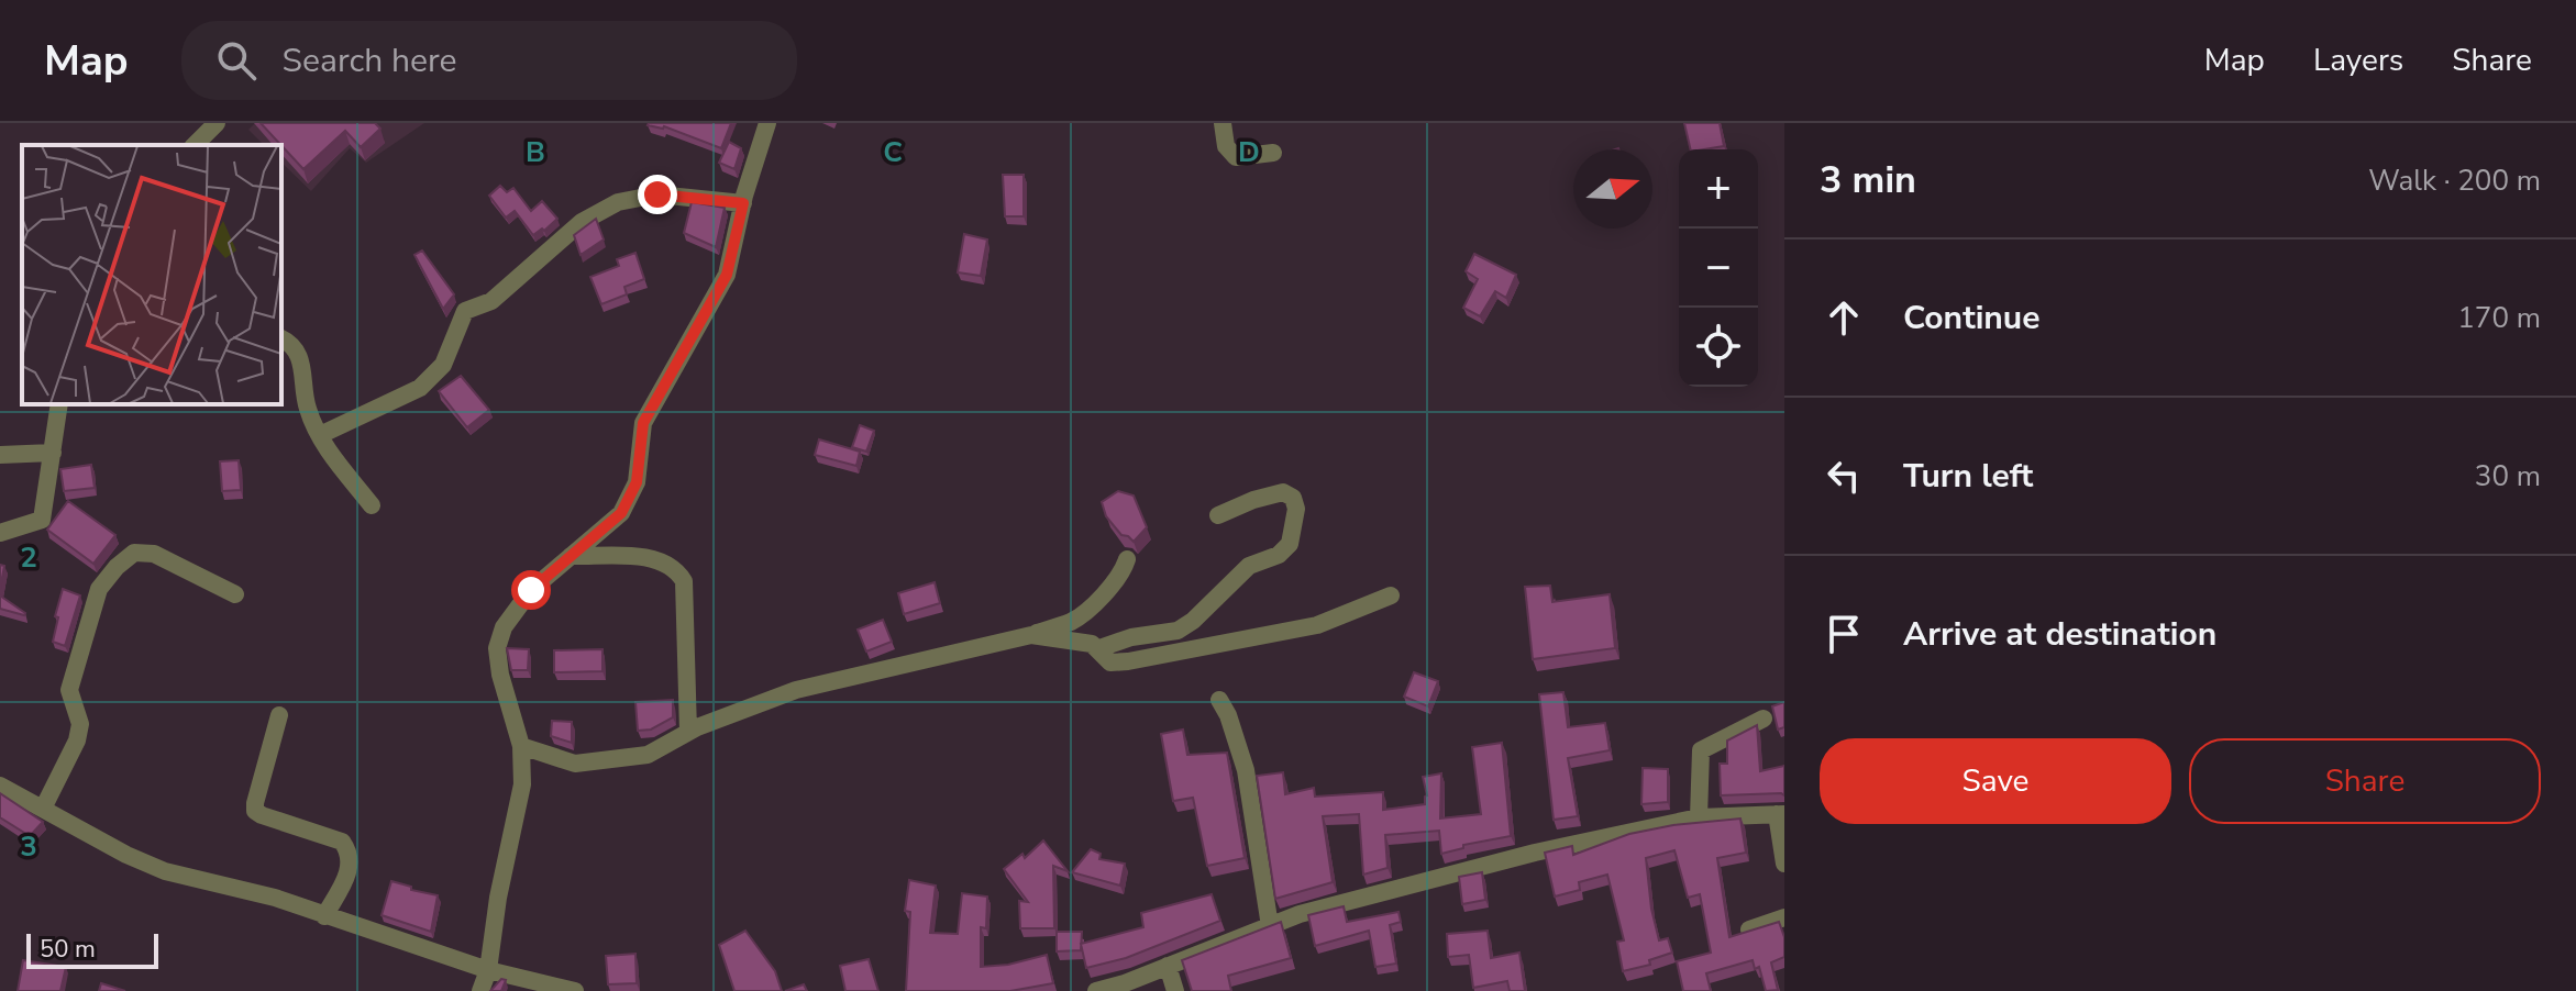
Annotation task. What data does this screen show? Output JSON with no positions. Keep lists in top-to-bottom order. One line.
{"scale_bar":"50 m","north":"right","page":{"header":"Map","search":"Search here","nav":["Map","Layers","Share"],"heading":["3 min","Walk · 200 m"],"map_buttons":["+","−"],"list":[["Continue","170 m"],["Turn left","30 m"],"Arrive at destination"],"buttons":["Save","Share"],"scale":"50 m"},"grid":{"columns":["B","C","D"],"rows":["2","3"]}}
